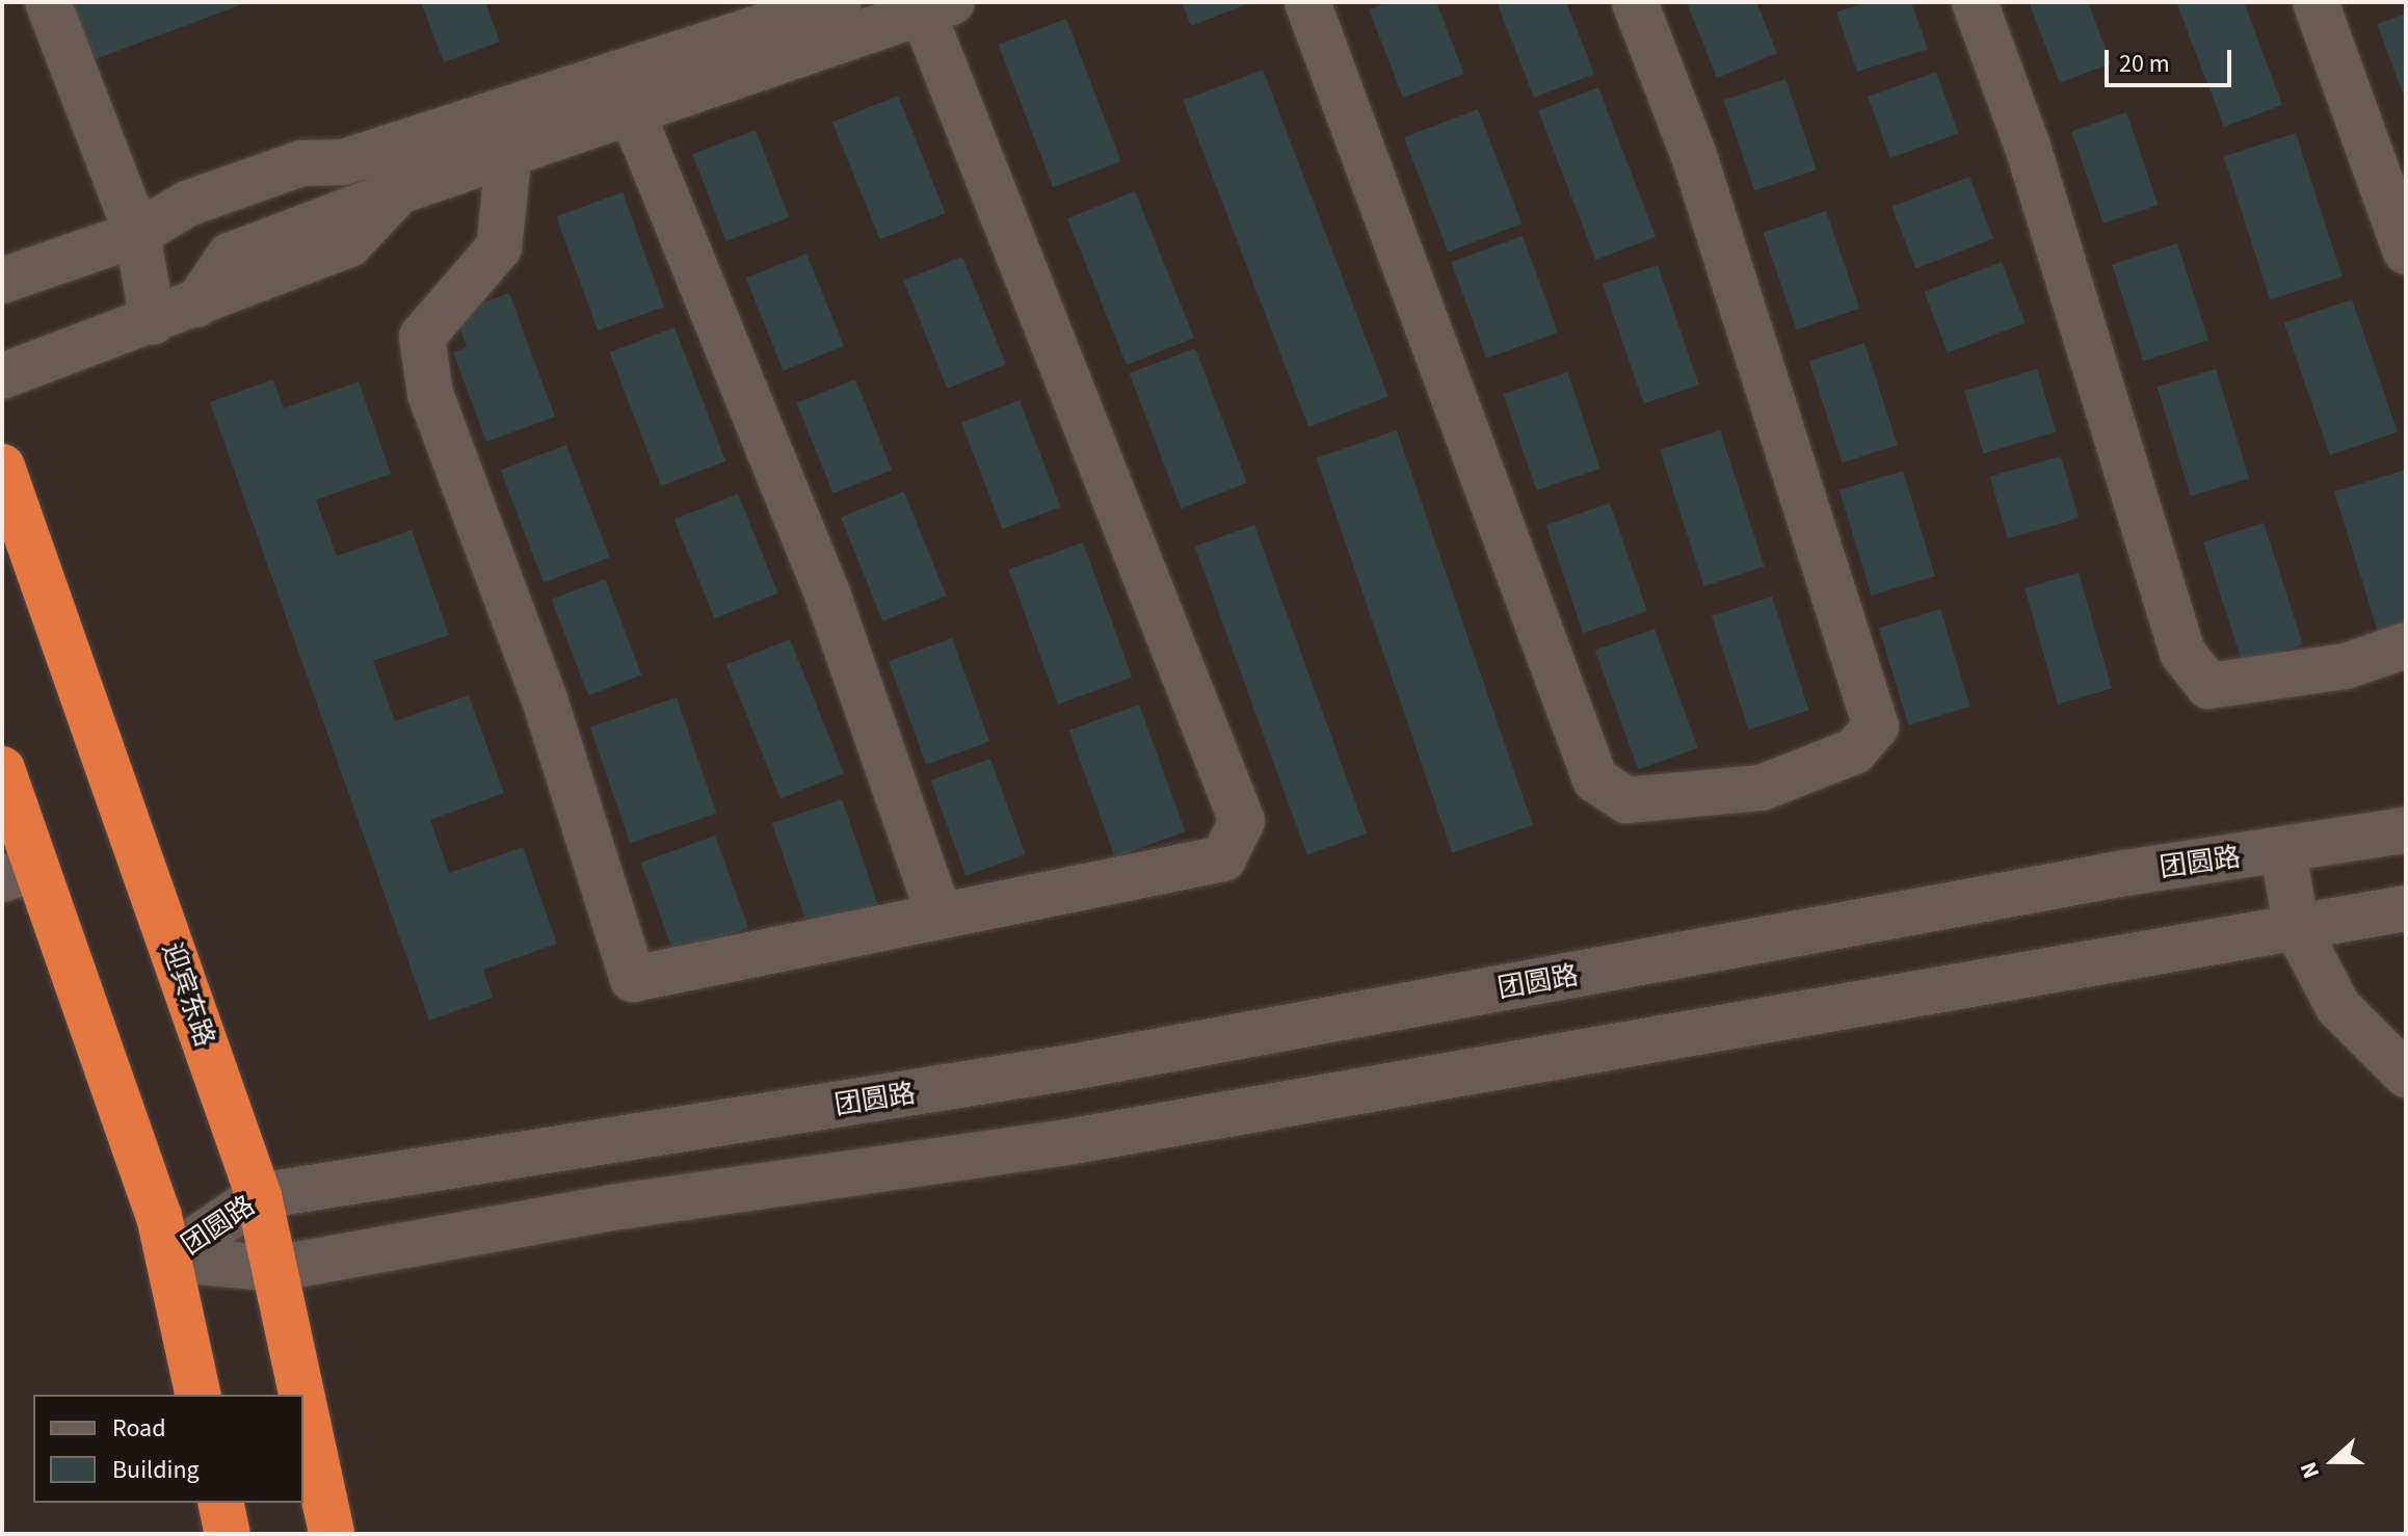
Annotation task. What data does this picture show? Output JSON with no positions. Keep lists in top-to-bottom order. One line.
{"streets":{"highway":["迎宾东路"],"street":["团圆路"]},"crossings":[["团圆路","迎宾东路"]],"legend":["Road","Building"],"scale_bar":"20 m","north":"left"}
